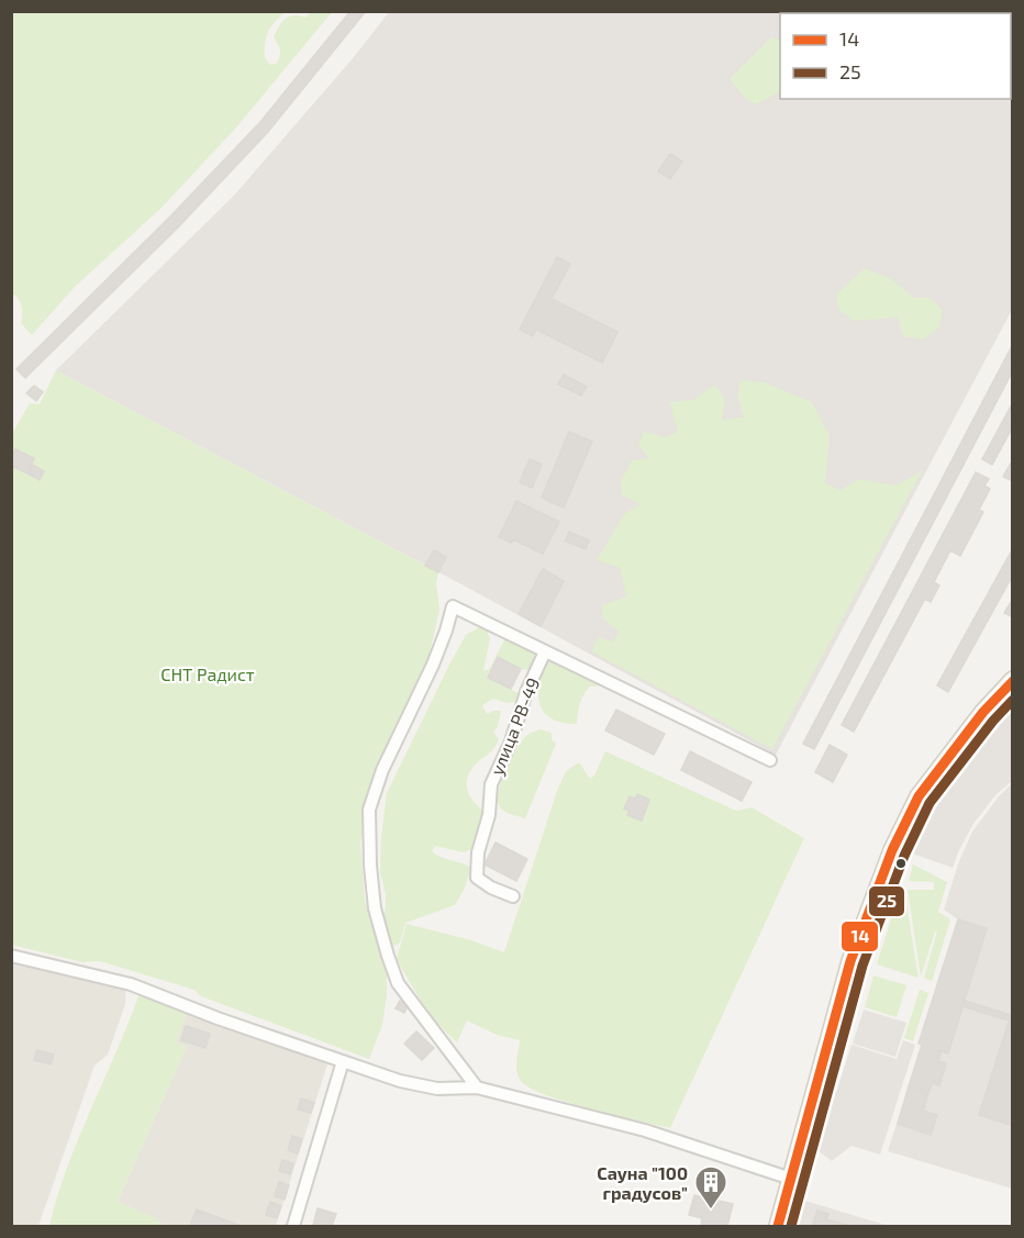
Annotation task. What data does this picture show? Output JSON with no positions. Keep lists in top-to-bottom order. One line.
{"streets":{"street":["улица РВ-49"]},"parks":["СНТ Радист"],"places":{"building":["Сауна \"100 градусов\""]},"lines":["transit line 14","transit line 25"],"legend":["14","25"]}
